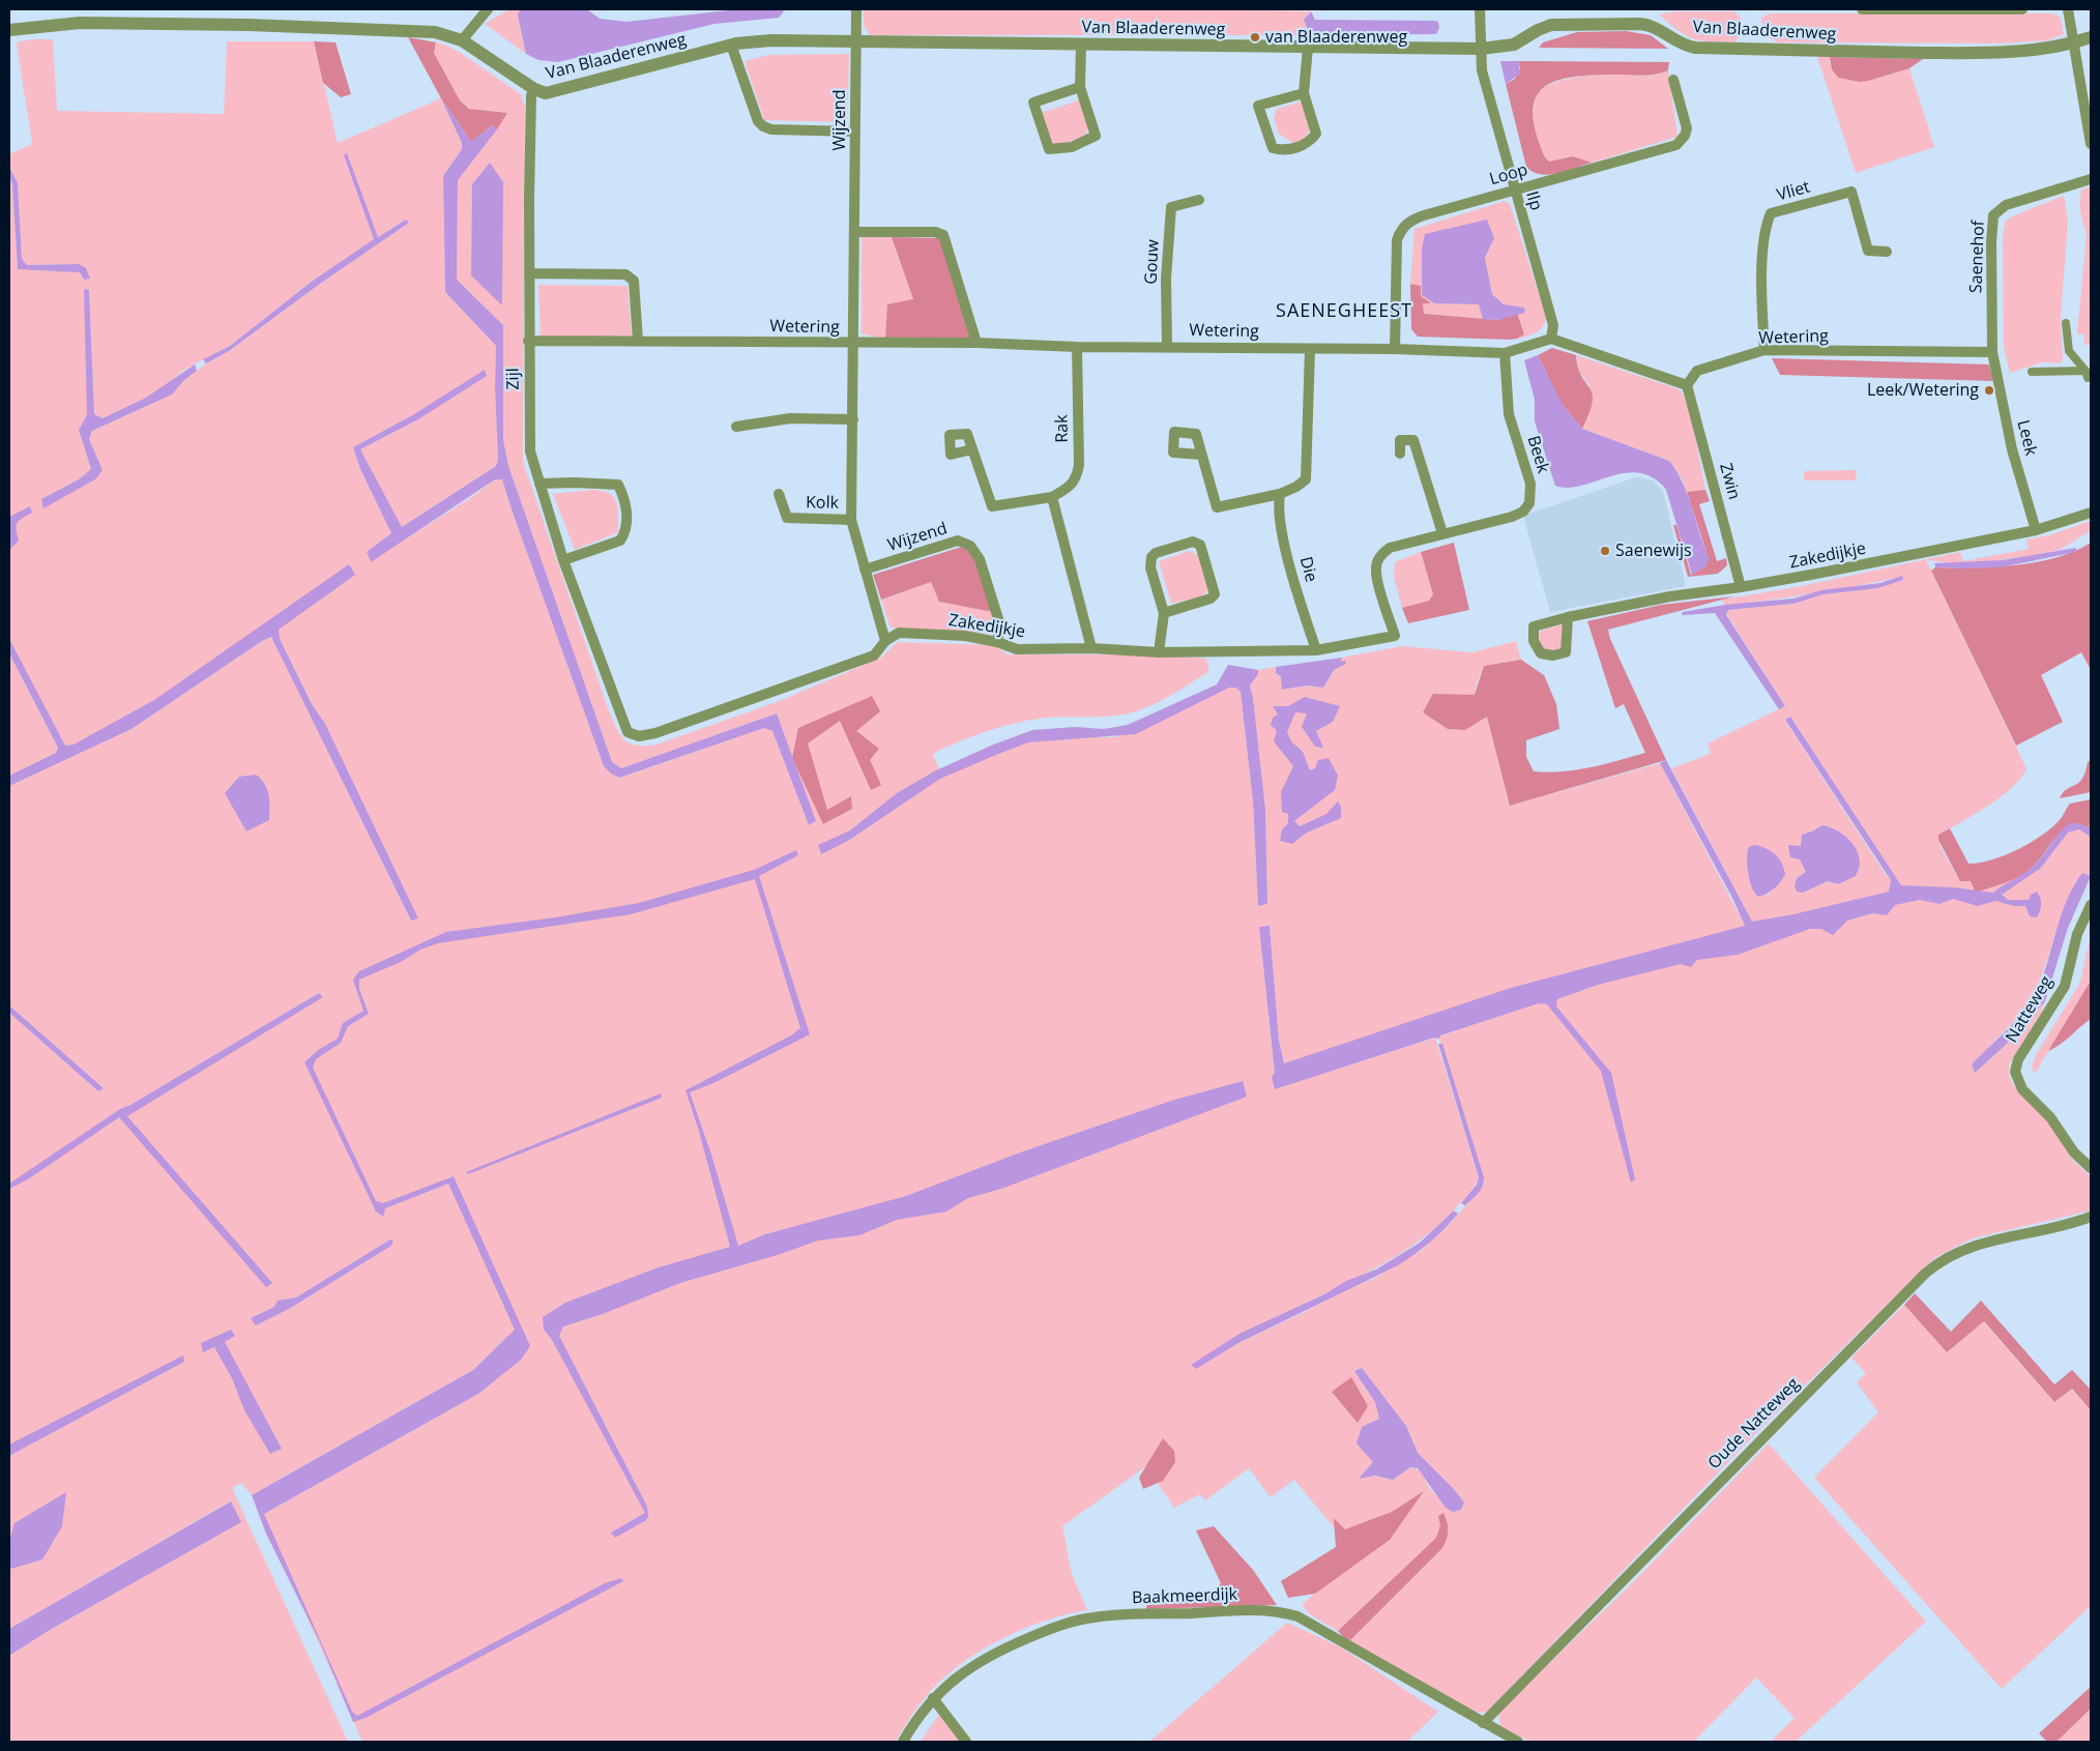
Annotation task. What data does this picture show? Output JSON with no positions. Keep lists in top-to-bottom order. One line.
{"streets":{"street":["Van Blaaderenweg","Wijzend","Loop","Vliet","Ilp","Saenehof","Gouw","Wetering","Zijl","Rak","Leek","Beek","Zwin","Kolk","Zakedijkje","Die","Natteweg","Oude Natteweg","Baakmeerdijk"]},"crossings":[["Van Blaaderenweg","Wijzend"],["Van Blaaderenweg","Ilp"],["Van Blaaderenweg","Zijl"],["Wijzend","Wetering"],["Wijzend","Kolk"],["Wijzend","Zakedijkje"],["Loop","Ilp"],["Loop","Wetering"],["Vliet","Wetering"],["Ilp","Wetering"],["Saenehof","Wetering"],["Saenehof","Leek"],["Gouw","Wetering"],["Wetering","Zijl"],["Wetering","Rak"],["Wetering","Leek"],["Wetering","Beek"],["Wetering","Zwin"],["Zijl","Zakedijkje"],["Leek","Zakedijkje"],["Beek","Zakedijkje"],["Zwin","Zakedijkje"],["Zakedijkje","Die"],["Oude Natteweg","Baakmeerdijk"]],"districts":["SAENEGHEEST"],"places":["van Blaaderenweg","Leek/Wetering","Saenewijs"]}
